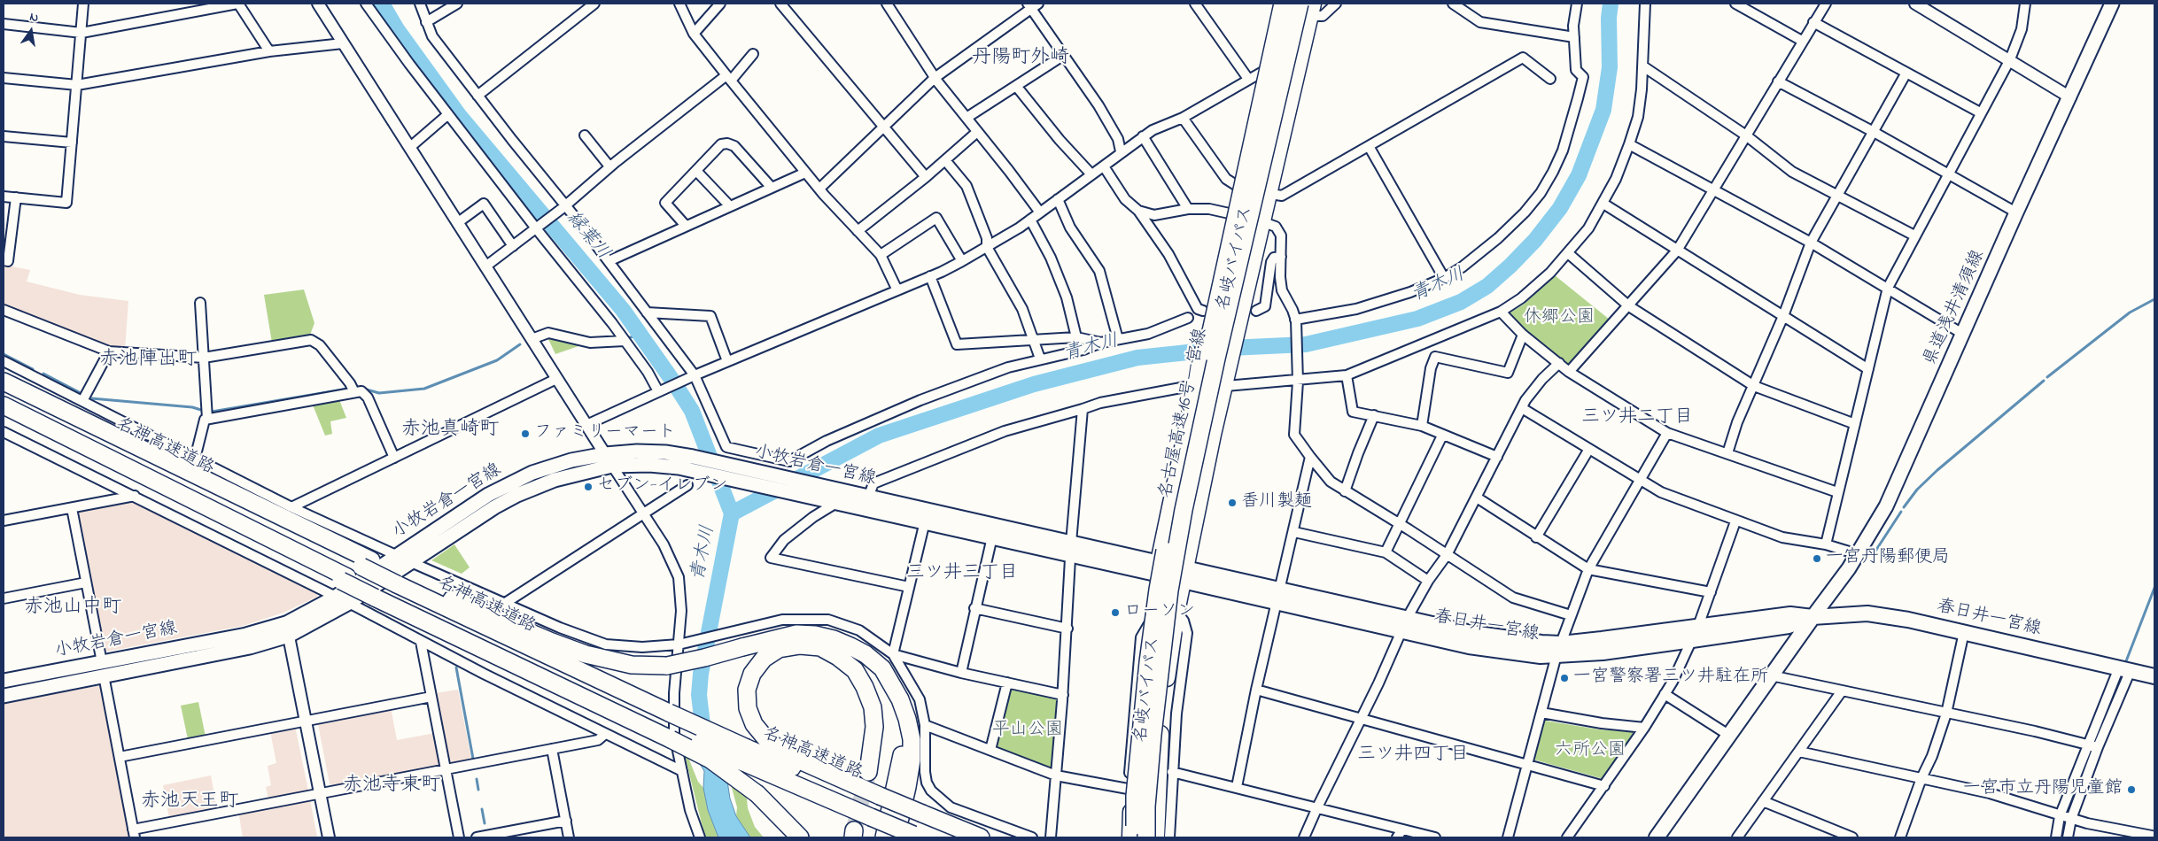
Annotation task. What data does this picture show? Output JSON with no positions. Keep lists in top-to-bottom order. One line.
{"streets":{"highway":["名岐バイパス","名古屋高速16号一宮線","名神高速道路"],"main road":["県道浅井清須線","小牧岩倉一宮線","春日井一宮線"]},"crossings":[["名岐バイパス","名古屋高速16号一宮線"],["名岐バイパス","小牧岩倉一宮線"],["名岐バイパス","春日井一宮線"],["県道浅井清須線","春日井一宮線"],["名神高速道路","小牧岩倉一宮線"],["小牧岩倉一宮線","春日井一宮線"]],"districts":["丹陽町外崎","赤池陣出町","三ツ井二丁目","赤池真崎町","三ツ井三丁目","赤池山中町","三ツ井四丁目","赤池寺東町","赤池天王町"],"water":["縁葉川","青木川"],"parks":["休郷公園","平山公園","六所公園"],"places":["ファミリーマート","セブン-イレブン","香川製麺","一宮丹陽郵便局","ローソン","一宮警察署三ツ井駐在所","一宮市立丹陽児童館"],"north":"top"}
